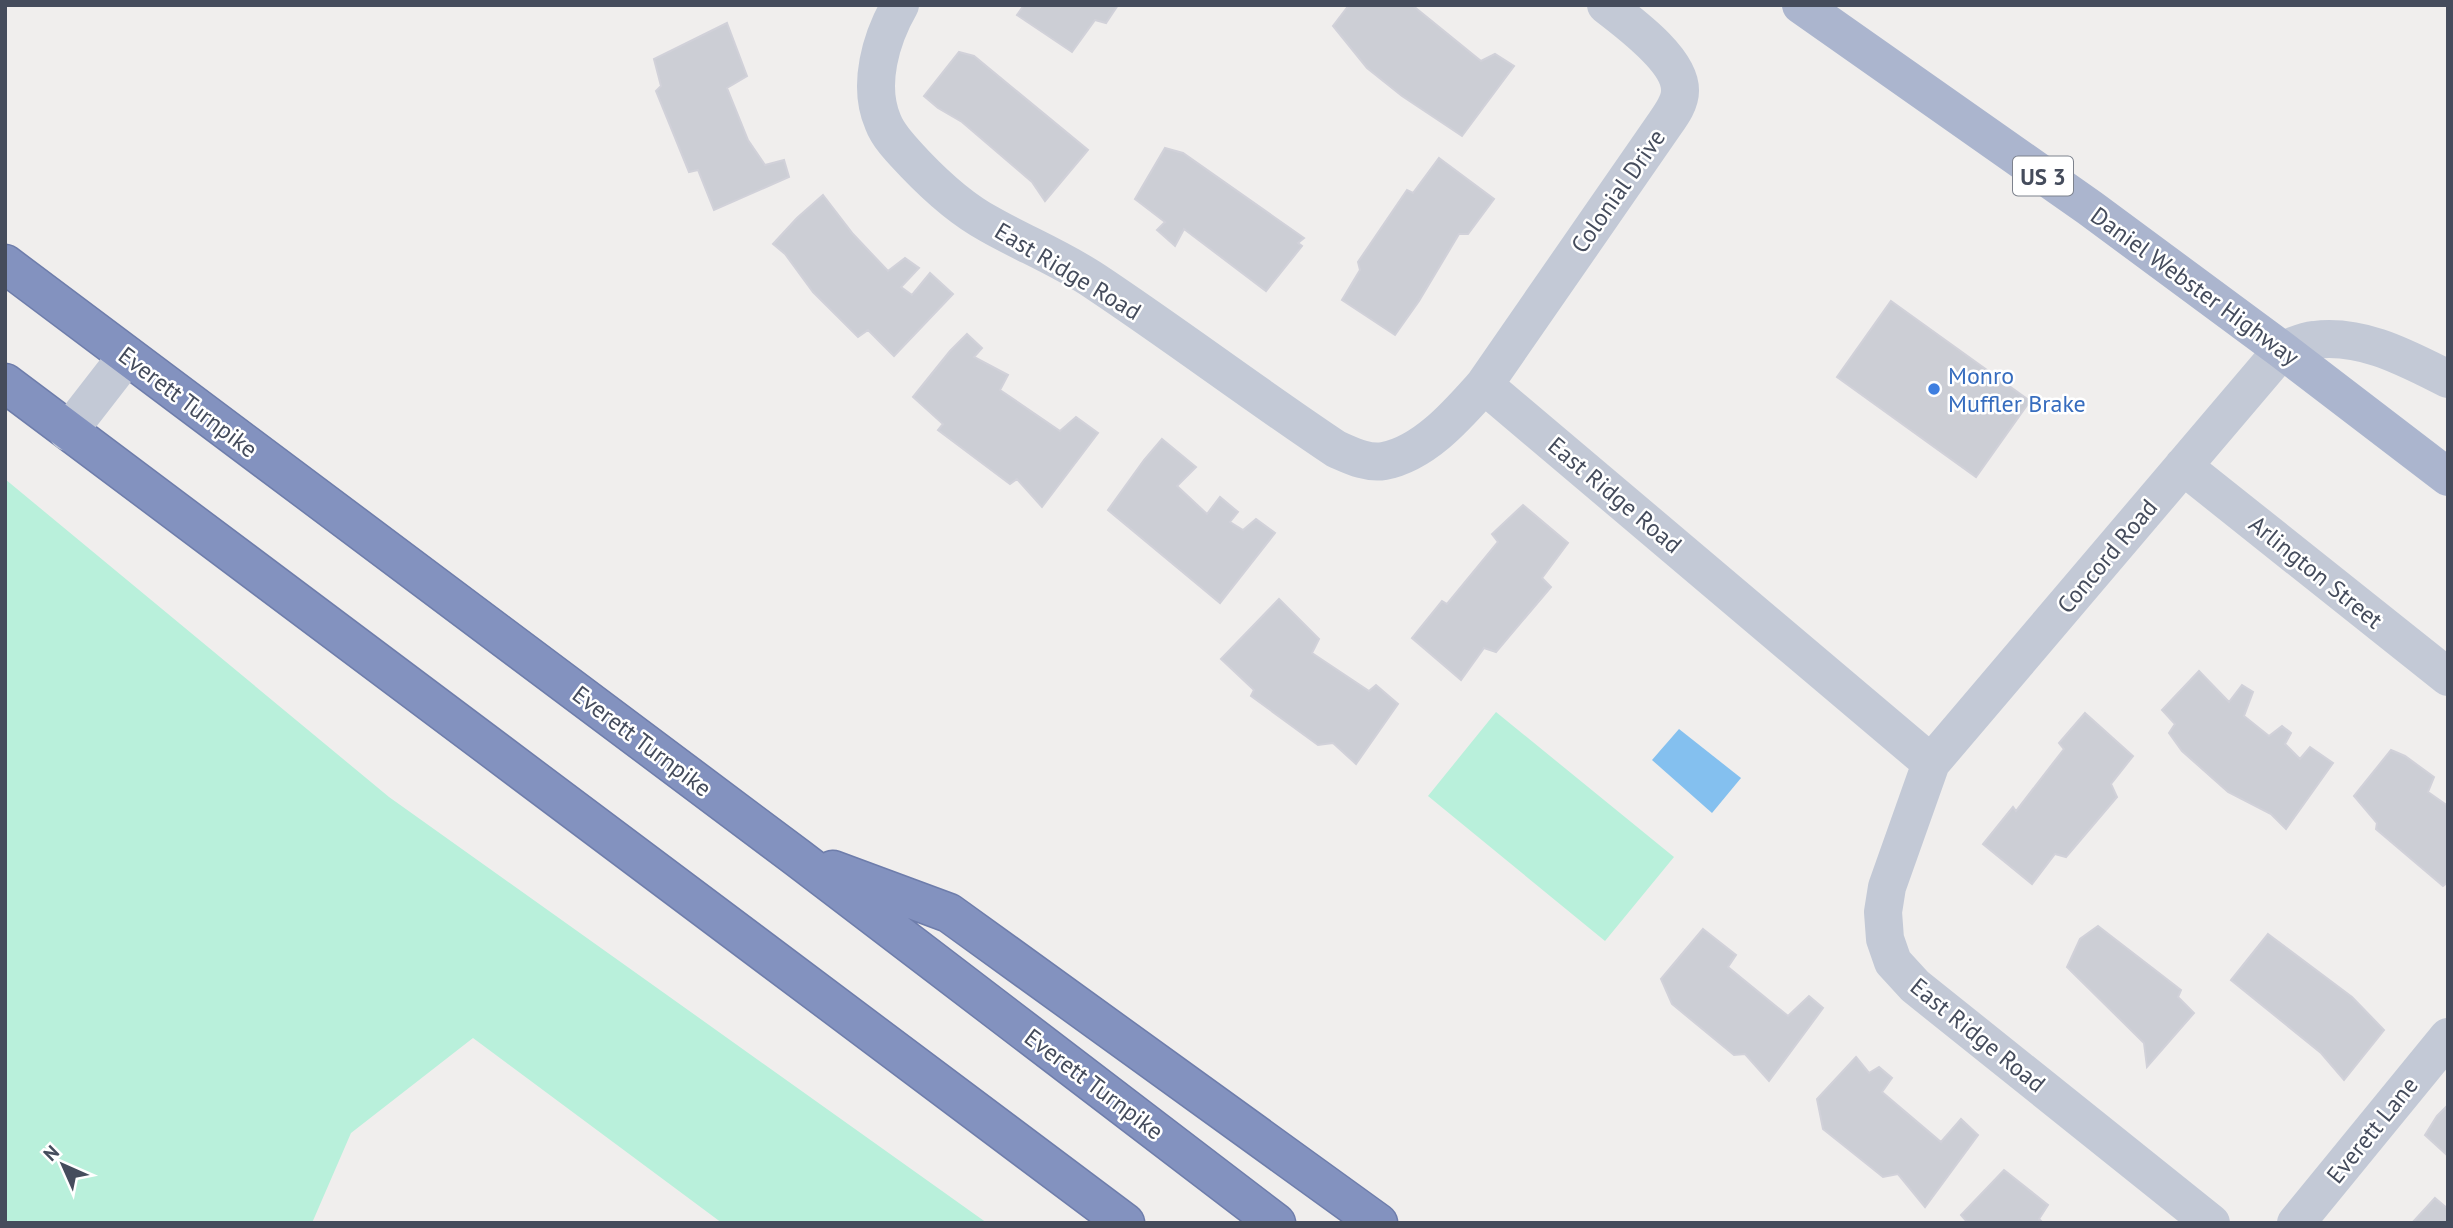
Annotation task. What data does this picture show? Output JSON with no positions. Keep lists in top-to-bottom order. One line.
{"streets":{"highway":["Everett Turnpike"],"main road":["US 3","Daniel Webster Highway"],"street":["Colonial Drive","East Ridge Road","Concord Road","Arlington Street","Everett Lane"]},"crossings":[["Colonial Drive","East Ridge Road"],["East Ridge Road","Concord Road"],["Daniel Webster Highway","Concord Road"],["Concord Road","Arlington Street"]],"places":["Monro Muffler Brake"],"north":"top left"}
